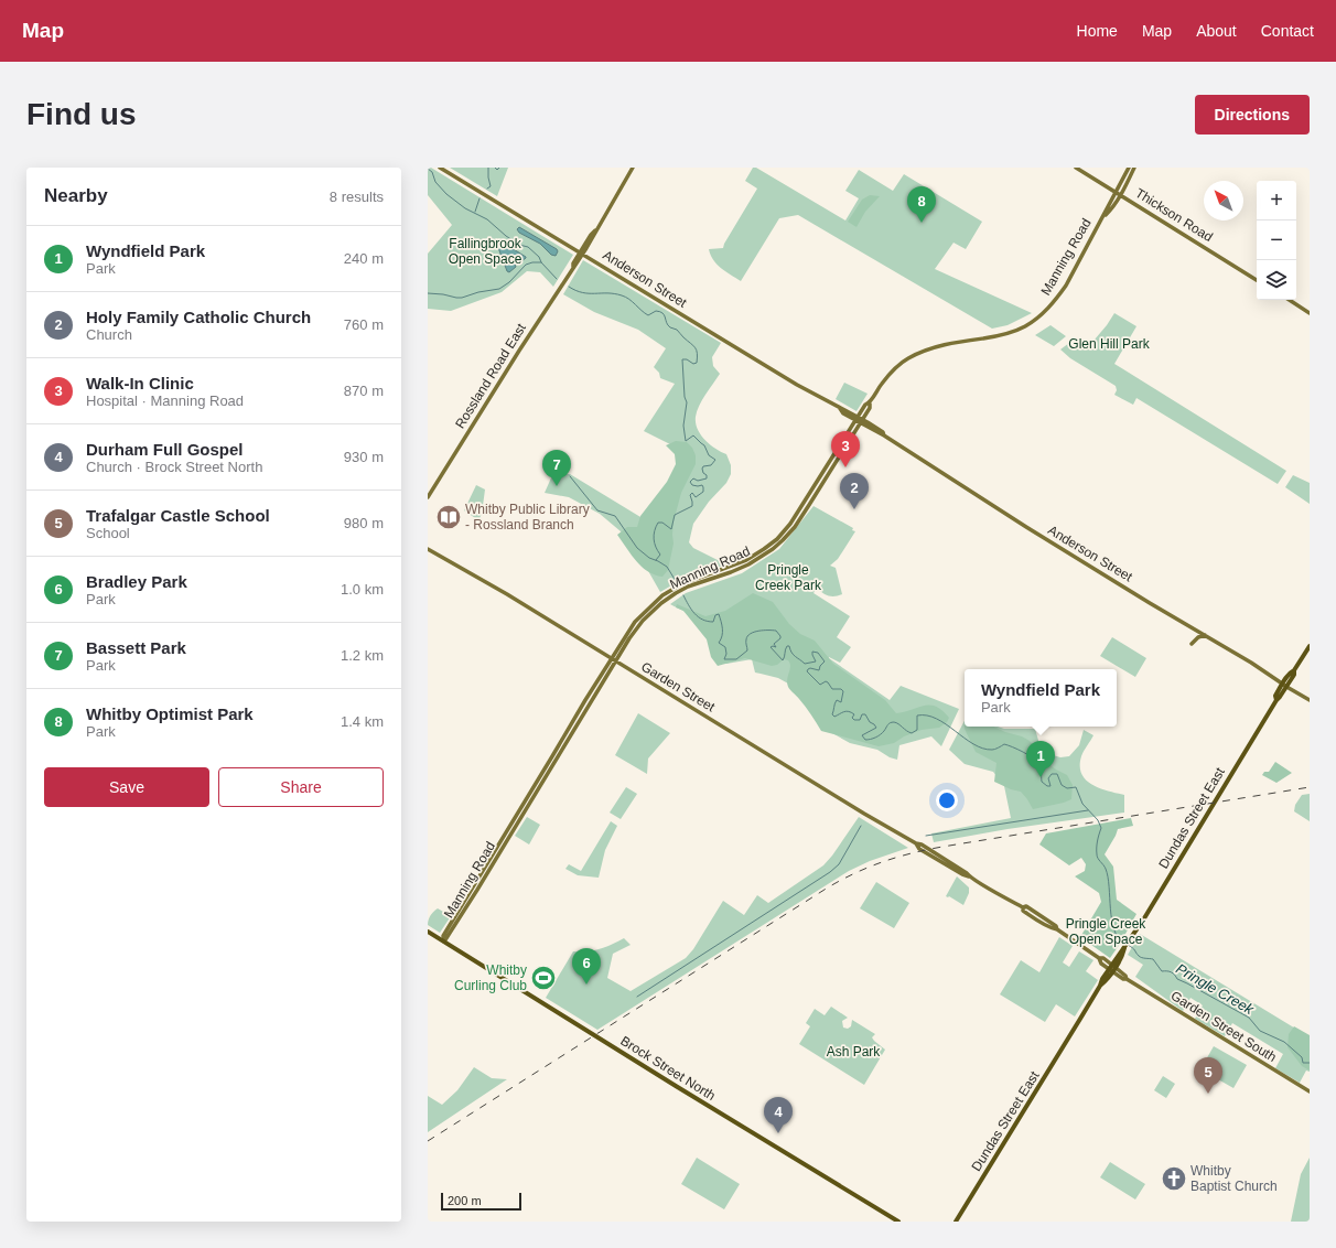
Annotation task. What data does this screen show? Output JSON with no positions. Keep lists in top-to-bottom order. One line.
{"streets":{"main road":["Thickson Road","Manning Road","Anderson Street","Rossland Road East","Garden Street","Dundas Street East","Garden Street South","Brock Street North"]},"crossings":[["Thickson Road","Manning Road"],["Manning Road","Anderson Street"],["Manning Road","Garden Street"],["Manning Road","Brock Street North"],["Anderson Street","Rossland Road East"],["Anderson Street","Dundas Street East"],["Garden Street","Dundas Street East"],["Garden Street","Garden Street South"],["Dundas Street East","Garden Street South"]],"water":["Pringle Creek"],"parks":["Fallingbrook Open Space","Glen Hill Park","Pringle Creek Park","Pringle Creek Open Space","Ash Park"],"places":{"library":["Whitby Public Library - Rossland Branch"],"sports":["Whitby Curling Club"],"church":["Whitby Baptist Church"]},"scale_bar":"200 m","north":"top left","page":{"header":"Map","nav":["Home","Map","About","Contact"],"buttons":["Directions",["Save","Share"]],"title":"Find us","heading":["Nearby","8 results"],"map_buttons":["+","−"],"pins":["8","3","7","2","1","6","5","4"],"list":[{"mark":"1","name":"Wyndfield Park","note":"Park","value":"240 m"},{"mark":"2","name":"Holy Family Catholic Church","note":"Church","value":"760 m"},{"mark":"3","name":"Walk-In Clinic","note":"Hospital · Manning Road","value":"870 m"},{"mark":"4","name":"Durham Full Gospel","note":"Church · Brock Street North","value":"930 m"},{"mark":"5","name":"Trafalgar Castle School","note":"School","value":"980 m"},{"mark":"6","name":"Bradley Park","note":"Park","value":"1.0 km"},{"mark":"7","name":"Bassett Park","note":"Park","value":"1.2 km"},{"mark":"8","name":"Whitby Optimist Park","note":"Park","value":"1.4 km"}],"popup":["Wyndfield Park","Park"],"scale":"200 m"}}
